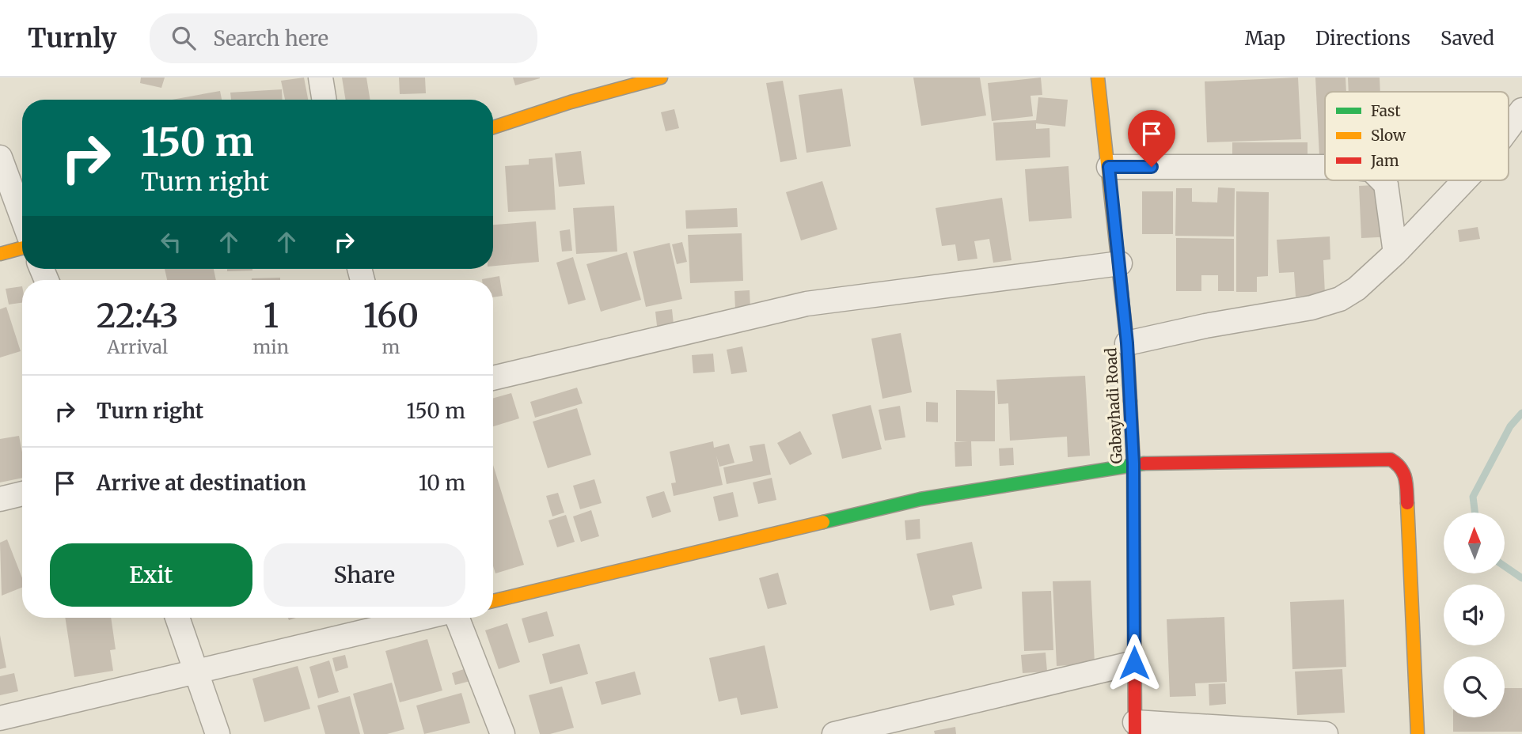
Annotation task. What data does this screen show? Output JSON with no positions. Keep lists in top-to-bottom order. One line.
{"streets":{"street":["Gabayhadi Road"]},"legend":["Fast","Slow","Jam"],"north":"top","page":{"header":"Turnly","search":"Search here","nav":["Map","Directions","Saved"],"turn":["150 m","Turn right"],"eta":["22:43","Arrival","1","min","160","m"],"list":[{"name":"Turn right","value":"150 m"},{"name":"Arrive at destination","value":"10 m"}],"buttons":["Exit","Share"]}}
